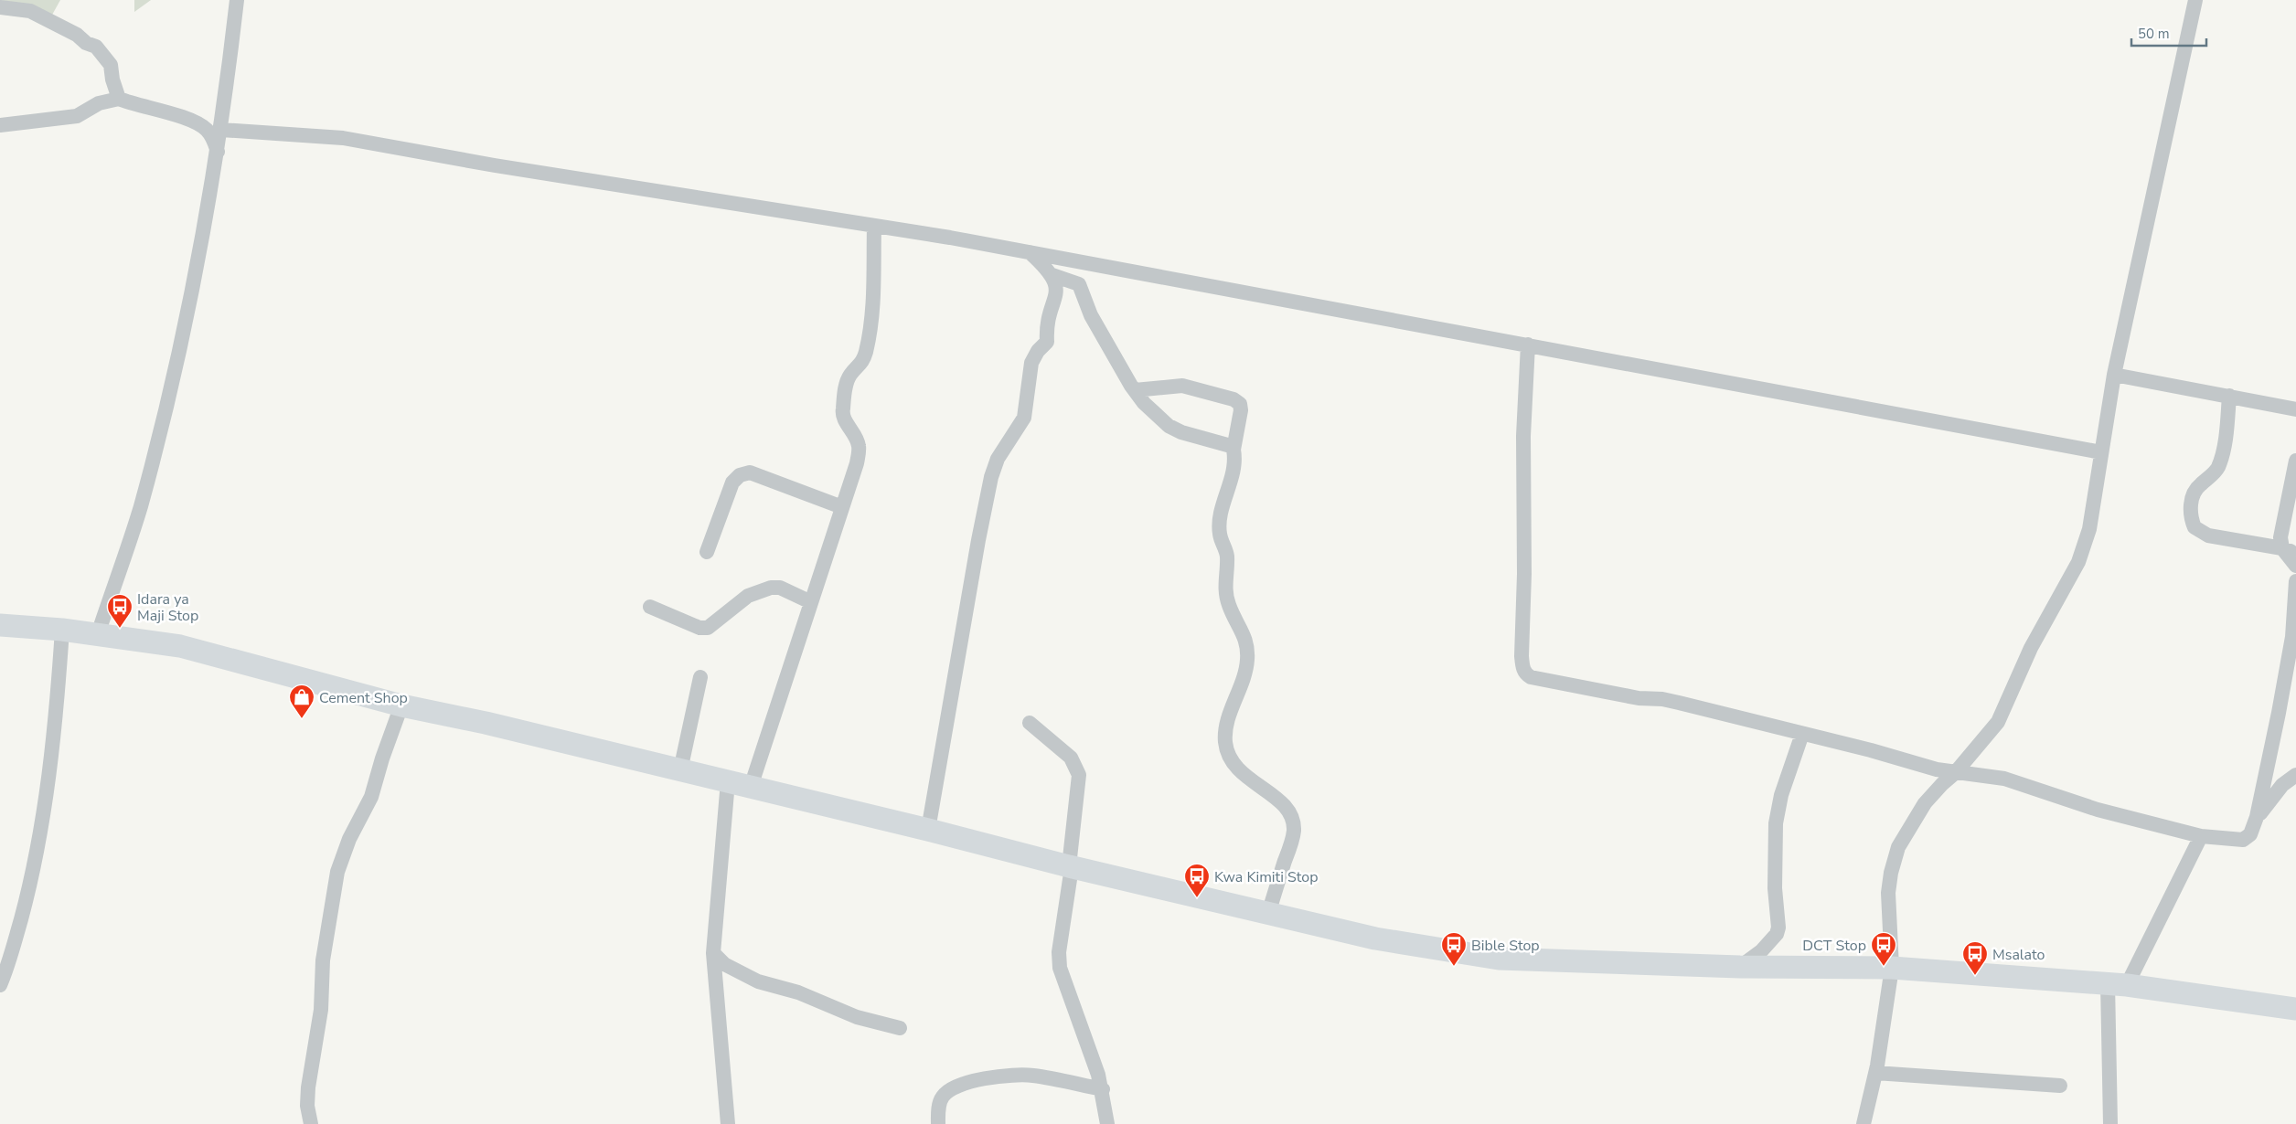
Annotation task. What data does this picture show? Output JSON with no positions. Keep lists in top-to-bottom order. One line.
{"places":{"bus stop":["Idara ya Maji Stop","Kwa Kimiti Stop","Bible Stop","DCT Stop","Msalato"],"shop":["Cement Shop"]},"scale_bar":"50 m"}
